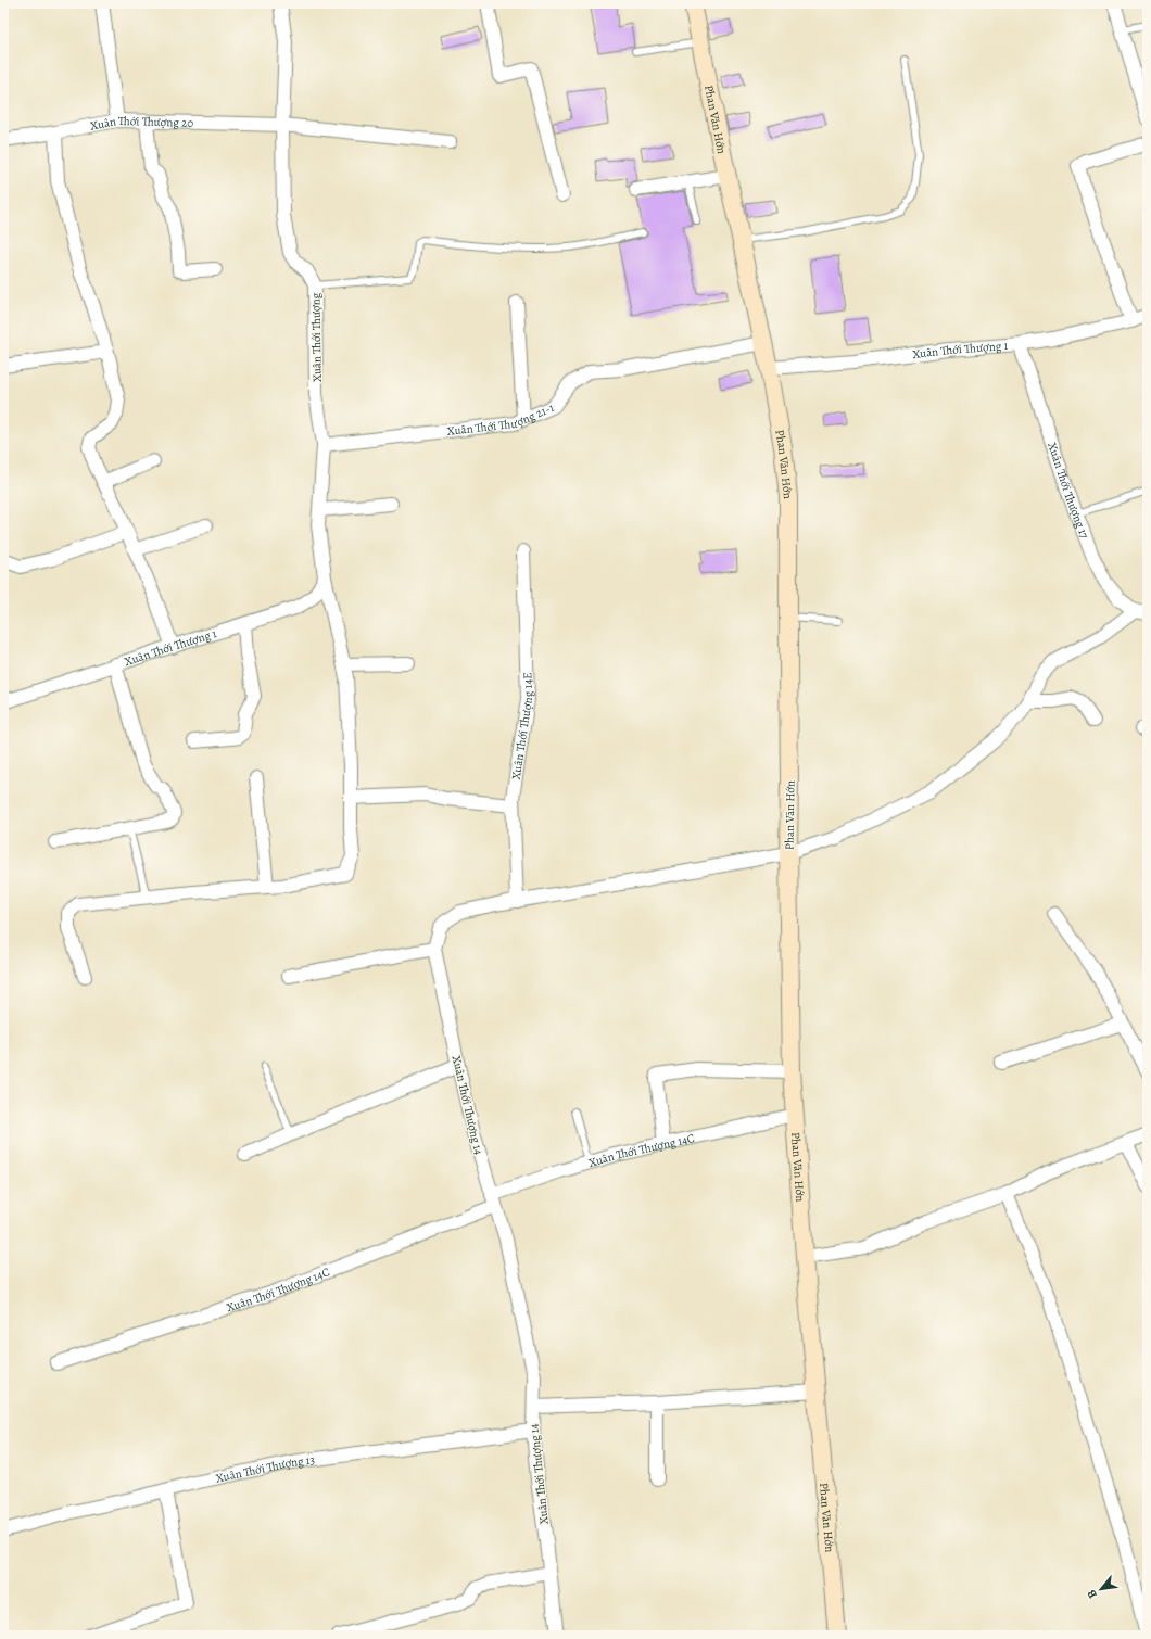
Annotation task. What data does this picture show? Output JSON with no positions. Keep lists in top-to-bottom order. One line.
{"streets":{"main road":["Phan Văn Hớn"],"street":["Xuân Thới Thượng 20","Xuân Thới Thượng","Xuân Thới Thượng 1","Xuân Thới Thượng 21-1","Xuân Thới Thượng 17","Xuân Thới Thượng 14E","Xuân Thới Thượng 14","Xuân Thới Thượng 14C","Xuân Thới Thượng 13"]},"crossings":[["Phan Văn Hớn","Xuân Thới Thượng 1"],["Phan Văn Hớn","Xuân Thới Thượng 21-1"],["Phan Văn Hớn","Xuân Thới Thượng 14"],["Phan Văn Hớn","Xuân Thới Thượng 14C"],["Xuân Thới Thượng 20","Xuân Thới Thượng"],["Xuân Thới Thượng","Xuân Thới Thượng 1"],["Xuân Thới Thượng","Xuân Thới Thượng 21-1"],["Xuân Thới Thượng 1","Xuân Thới Thượng 17"],["Xuân Thới Thượng 17","Xuân Thới Thượng 14"],["Xuân Thới Thượng 14E","Xuân Thới Thượng 14"],["Xuân Thới Thượng 14","Xuân Thới Thượng 14C"],["Xuân Thới Thượng 14","Xuân Thới Thượng 13"]],"north":"bottom left"}
